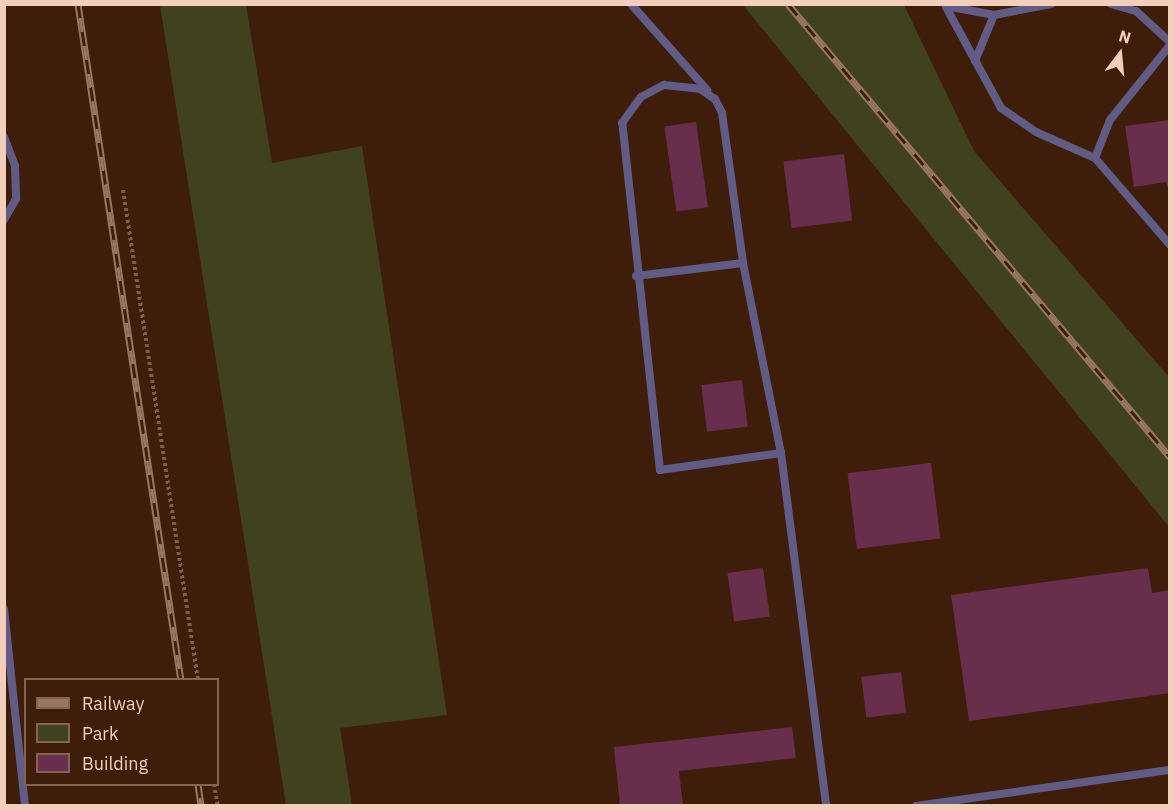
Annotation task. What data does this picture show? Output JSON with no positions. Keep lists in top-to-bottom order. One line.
{"legend":["Railway","Park","Building"],"north":"top"}
